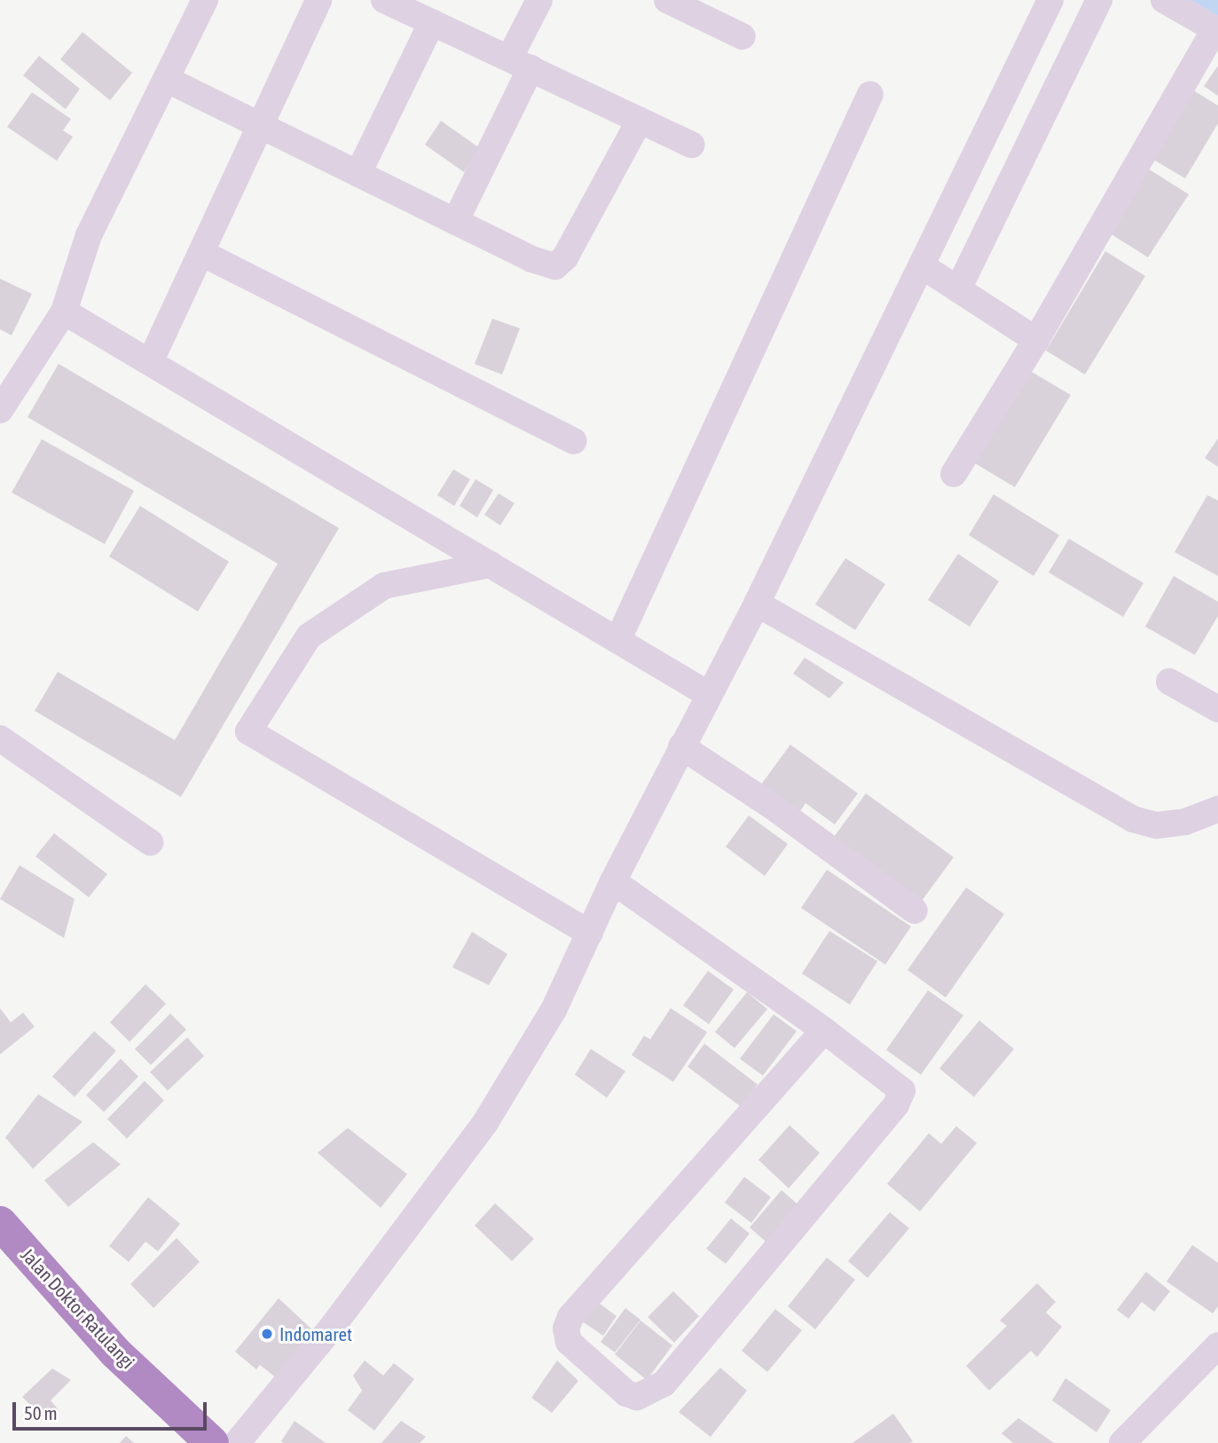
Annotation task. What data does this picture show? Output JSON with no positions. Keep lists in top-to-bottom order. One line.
{"streets":{"highway":["Jalan Doktor Ratulangi"]},"places":["Indomaret"],"scale_bar":"50 m"}
